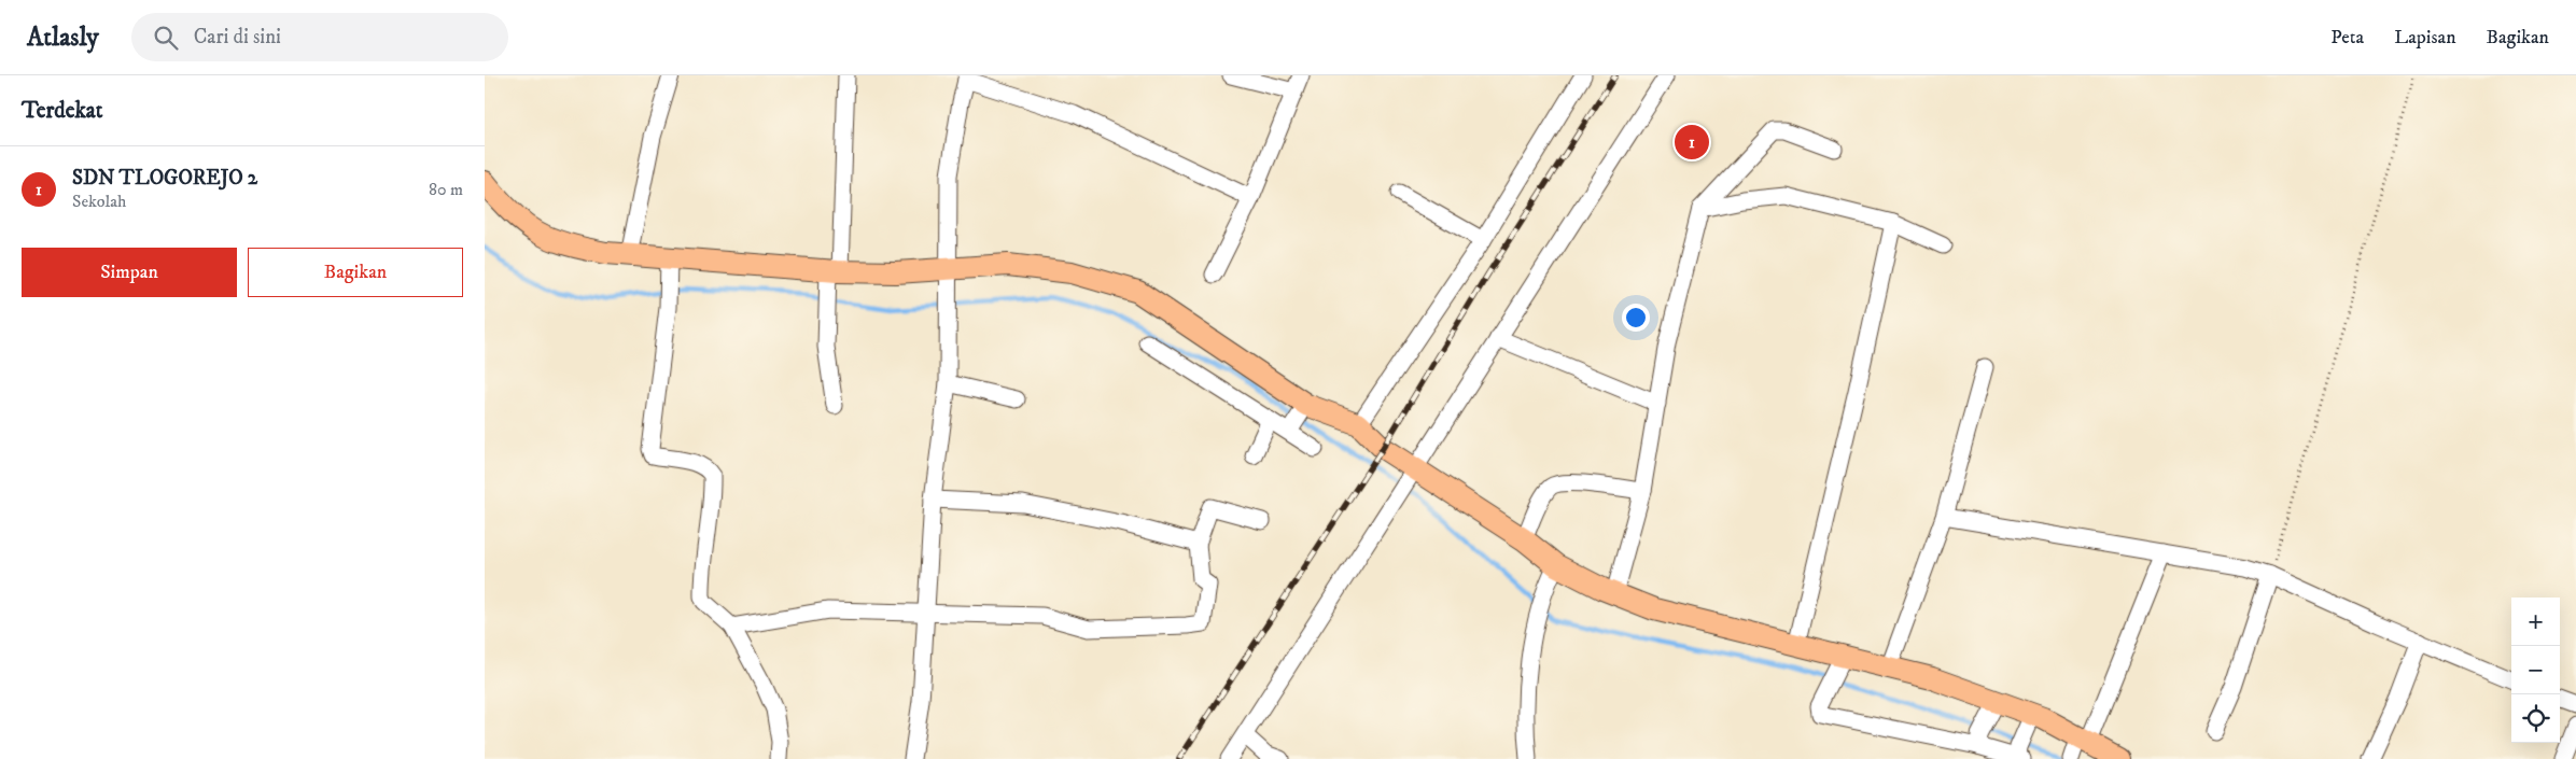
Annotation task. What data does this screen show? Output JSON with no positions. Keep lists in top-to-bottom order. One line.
{"page":{"header":"Atlasly","search":"Cari di sini","nav":["Peta","Lapisan","Bagikan"],"heading":"Terdekat","pins":"1","list":[{"mark":"1","name":"SDN TLOGOREJO 2","note":"Sekolah","value":"80 m"}],"buttons":["Simpan","Bagikan"],"map_buttons":["+","−"]}}
